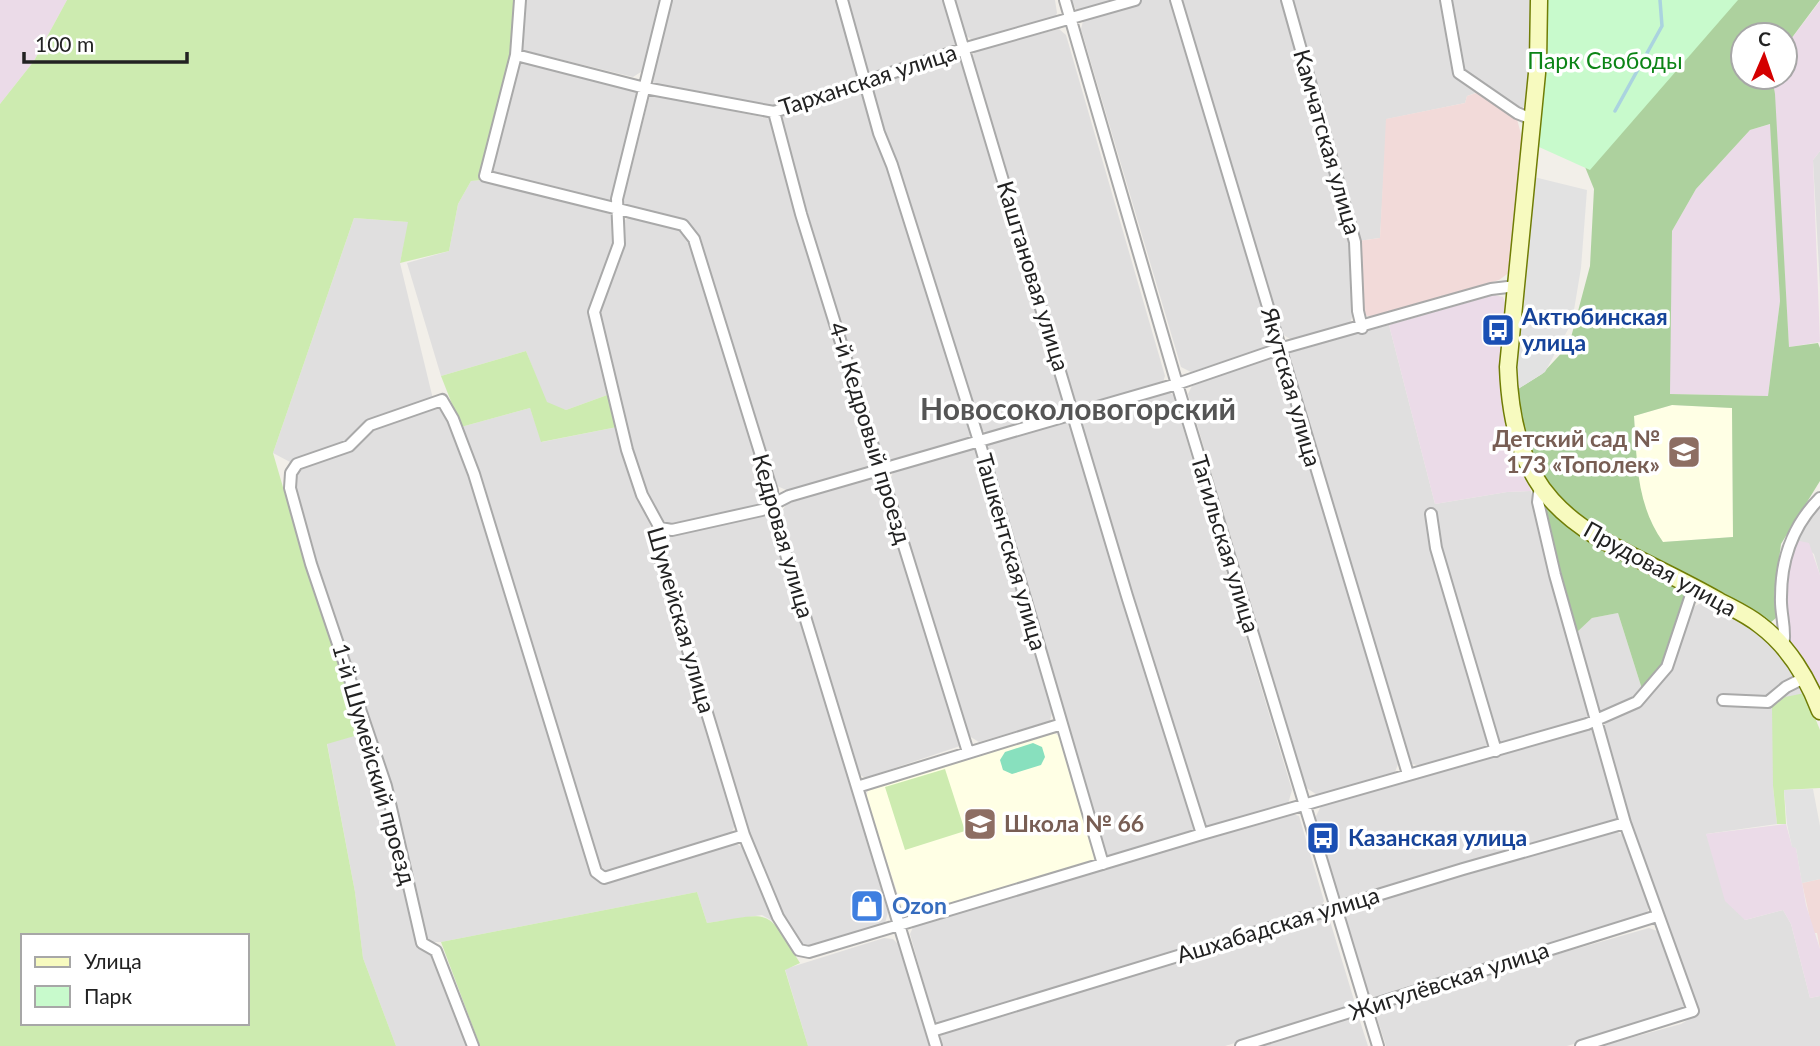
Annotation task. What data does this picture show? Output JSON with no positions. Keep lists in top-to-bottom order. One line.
{"streets":{"main road":["Прудовая улица"],"street":["Тарханская улица","Камчатская улица","Каштановая улица","Якутская улица","4-й Кедровый проезд","Кедровая улица","Тагильская улица","Ташкентская улица","Шумейская улица","1-й Шумейский проезд","Ашхабадская улица","Жигулёвская улица"]},"crossings":[["Тарханская улица","Каштановая улица"],["Тарханская улица","4-й Кедровый проезд"],["Тарханская улица","Кедровая улица"],["Тарханская улица","Тагильская улица"],["Тарханская улица","Ташкентская улица"],["Тарханская улица","Шумейская улица"],["Кедровая улица","Шумейская улица"],["Кедровая улица","Ашхабадская улица"],["Тагильская улица","Ашхабадская улица"],["Тагильская улица","Жигулёвская улица"],["Шумейская улица","1-й Шумейский проезд"]],"districts":["Новосоколовогорский"],"parks":["Парк Свободы"],"places":{"bus stop":["Актюбинская улица","Казанская улица"],"school or university":["Детский сад № 173 «Тополек»","Школа № 66"],"shop":["Ozon"]},"legend":["Улица","Парк"],"scale_bar":"100 m","north":"top"}
